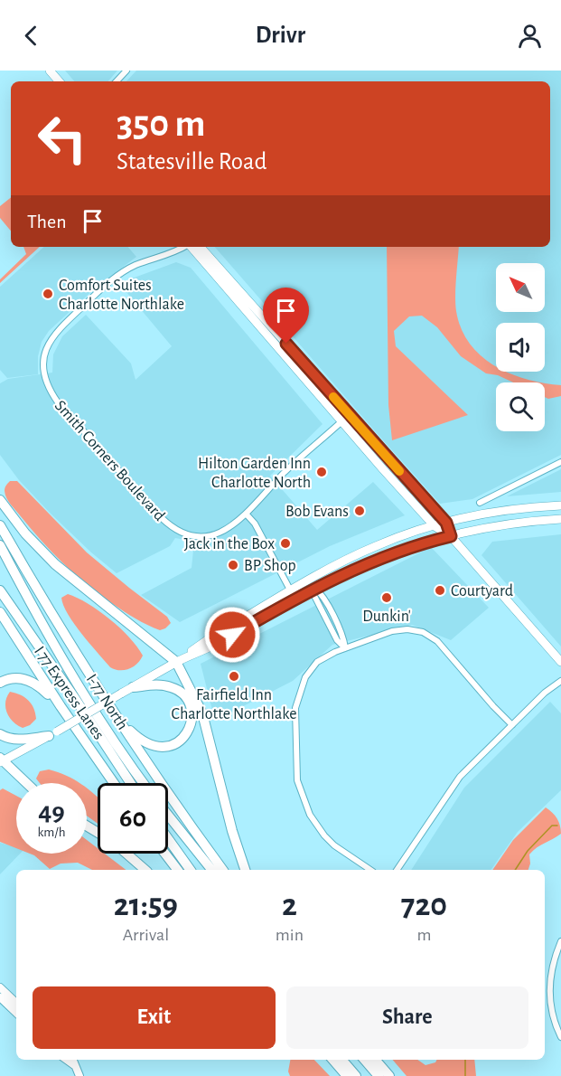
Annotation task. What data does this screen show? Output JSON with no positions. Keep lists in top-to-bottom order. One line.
{"streets":{"highway":["I 77 Express Lanes","I-77 North"],"street":["Smith Corners Boulevard"]},"places":["Comfort Suites Charlotte Northlake","Hilton Garden Inn Charlotte North","Bob Evans","Jack in the Box","BP Shop","Courtyard","Dunkin'","Fairfield Inn Charlotte Northlake"],"north":"top left","page":{"header":"Drivr","turn":["350 m","Statesville Road"],"then":"Then","speed":"49 km/h","limit":"60","eta":["21:59","Arrival","2","min","720","m"],"buttons":["Exit","Share"]}}
